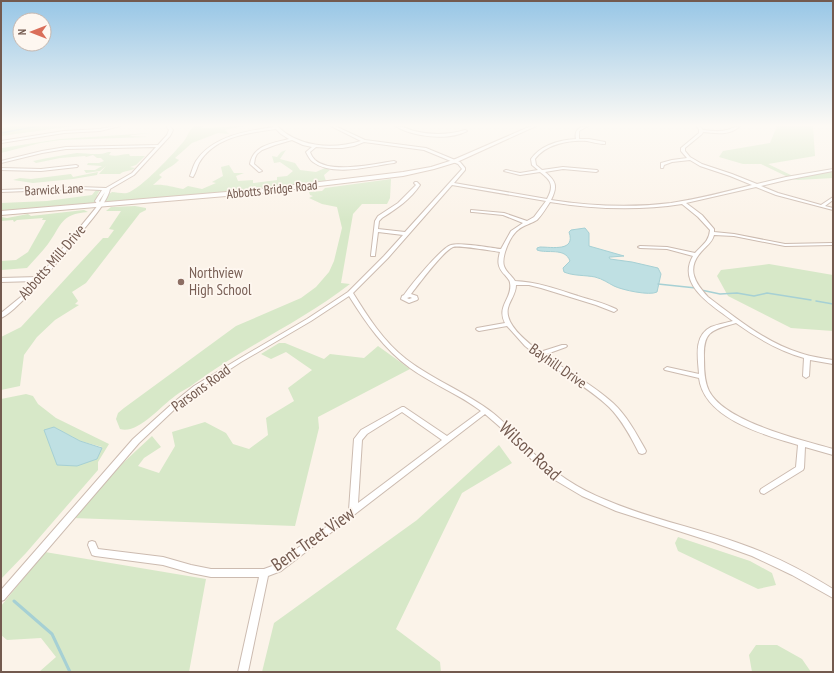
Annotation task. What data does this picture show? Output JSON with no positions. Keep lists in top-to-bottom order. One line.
{"streets":{"main road":["Abbotts Bridge Road"],"street":["Barwick Lane","Abbotts Mill Drive","Bayhill Drive","Parsons Road","Wilson Road","Bent Treet View"]},"crossings":[["Barwick Lane","Abbotts Mill Drive"],["Abbotts Bridge Road","Abbotts Mill Drive"],["Abbotts Bridge Road","Parsons Road"],["Parsons Road","Wilson Road"],["Wilson Road","Bent Treet View"]],"places":["Northview High School"],"north":"left"}
